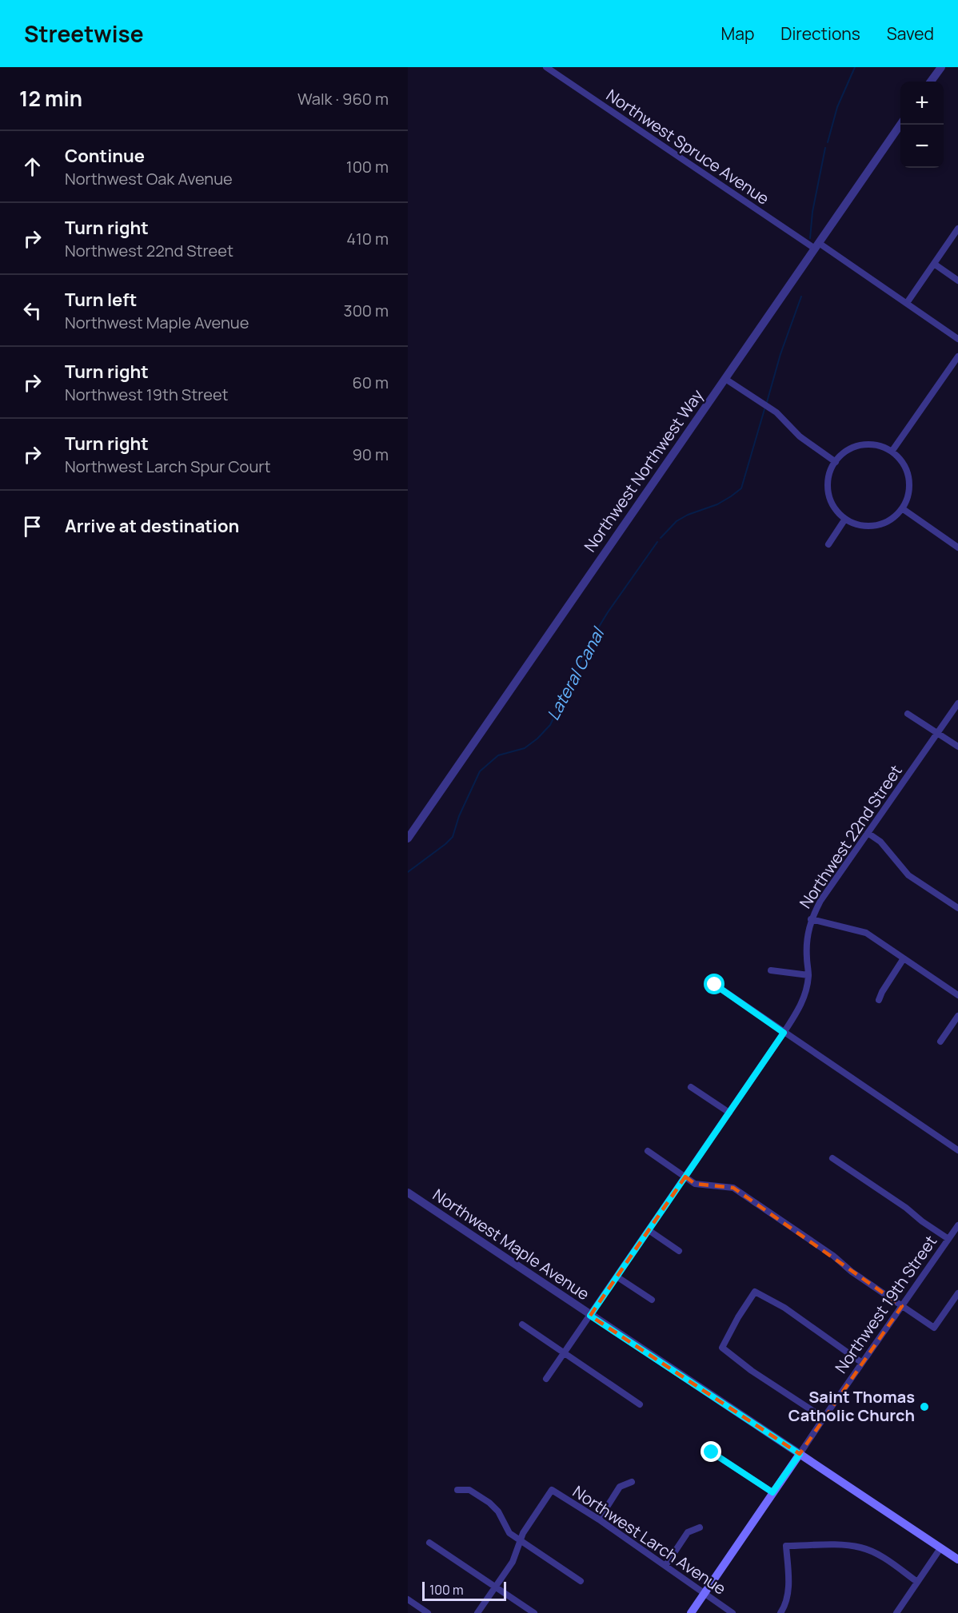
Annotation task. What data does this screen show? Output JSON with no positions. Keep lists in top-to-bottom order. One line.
{"streets":{"main road":["Northwest Maple Avenue","Northwest 19th Street"],"street":["Northwest Spruce Avenue","Northwest Northwest Way","Northwest 22nd Street","Northwest Larch Avenue"]},"crossings":[["Northwest Spruce Avenue","Northwest Northwest Way"],["Northwest 22nd Street","Northwest Maple Avenue"],["Northwest Maple Avenue","Northwest 19th Street"],["Northwest 19th Street","Northwest Larch Avenue"]],"water":["Lateral Canal"],"places":["Saint Thomas Catholic Church"],"scale_bar":"100 m","page":{"header":"Streetwise","nav":["Map","Directions","Saved"],"heading":["12 min","Walk · 960 m"],"map_buttons":["+","−"],"list":[["Continue","Northwest Oak Avenue","100 m"],["Turn right","Northwest 22nd Street","410 m"],["Turn left","Northwest Maple Avenue","300 m"],["Turn right","Northwest 19th Street","60 m"],["Turn right","Northwest Larch Spur Court","90 m"],"Arrive at destination"],"scale":"100 m"}}
